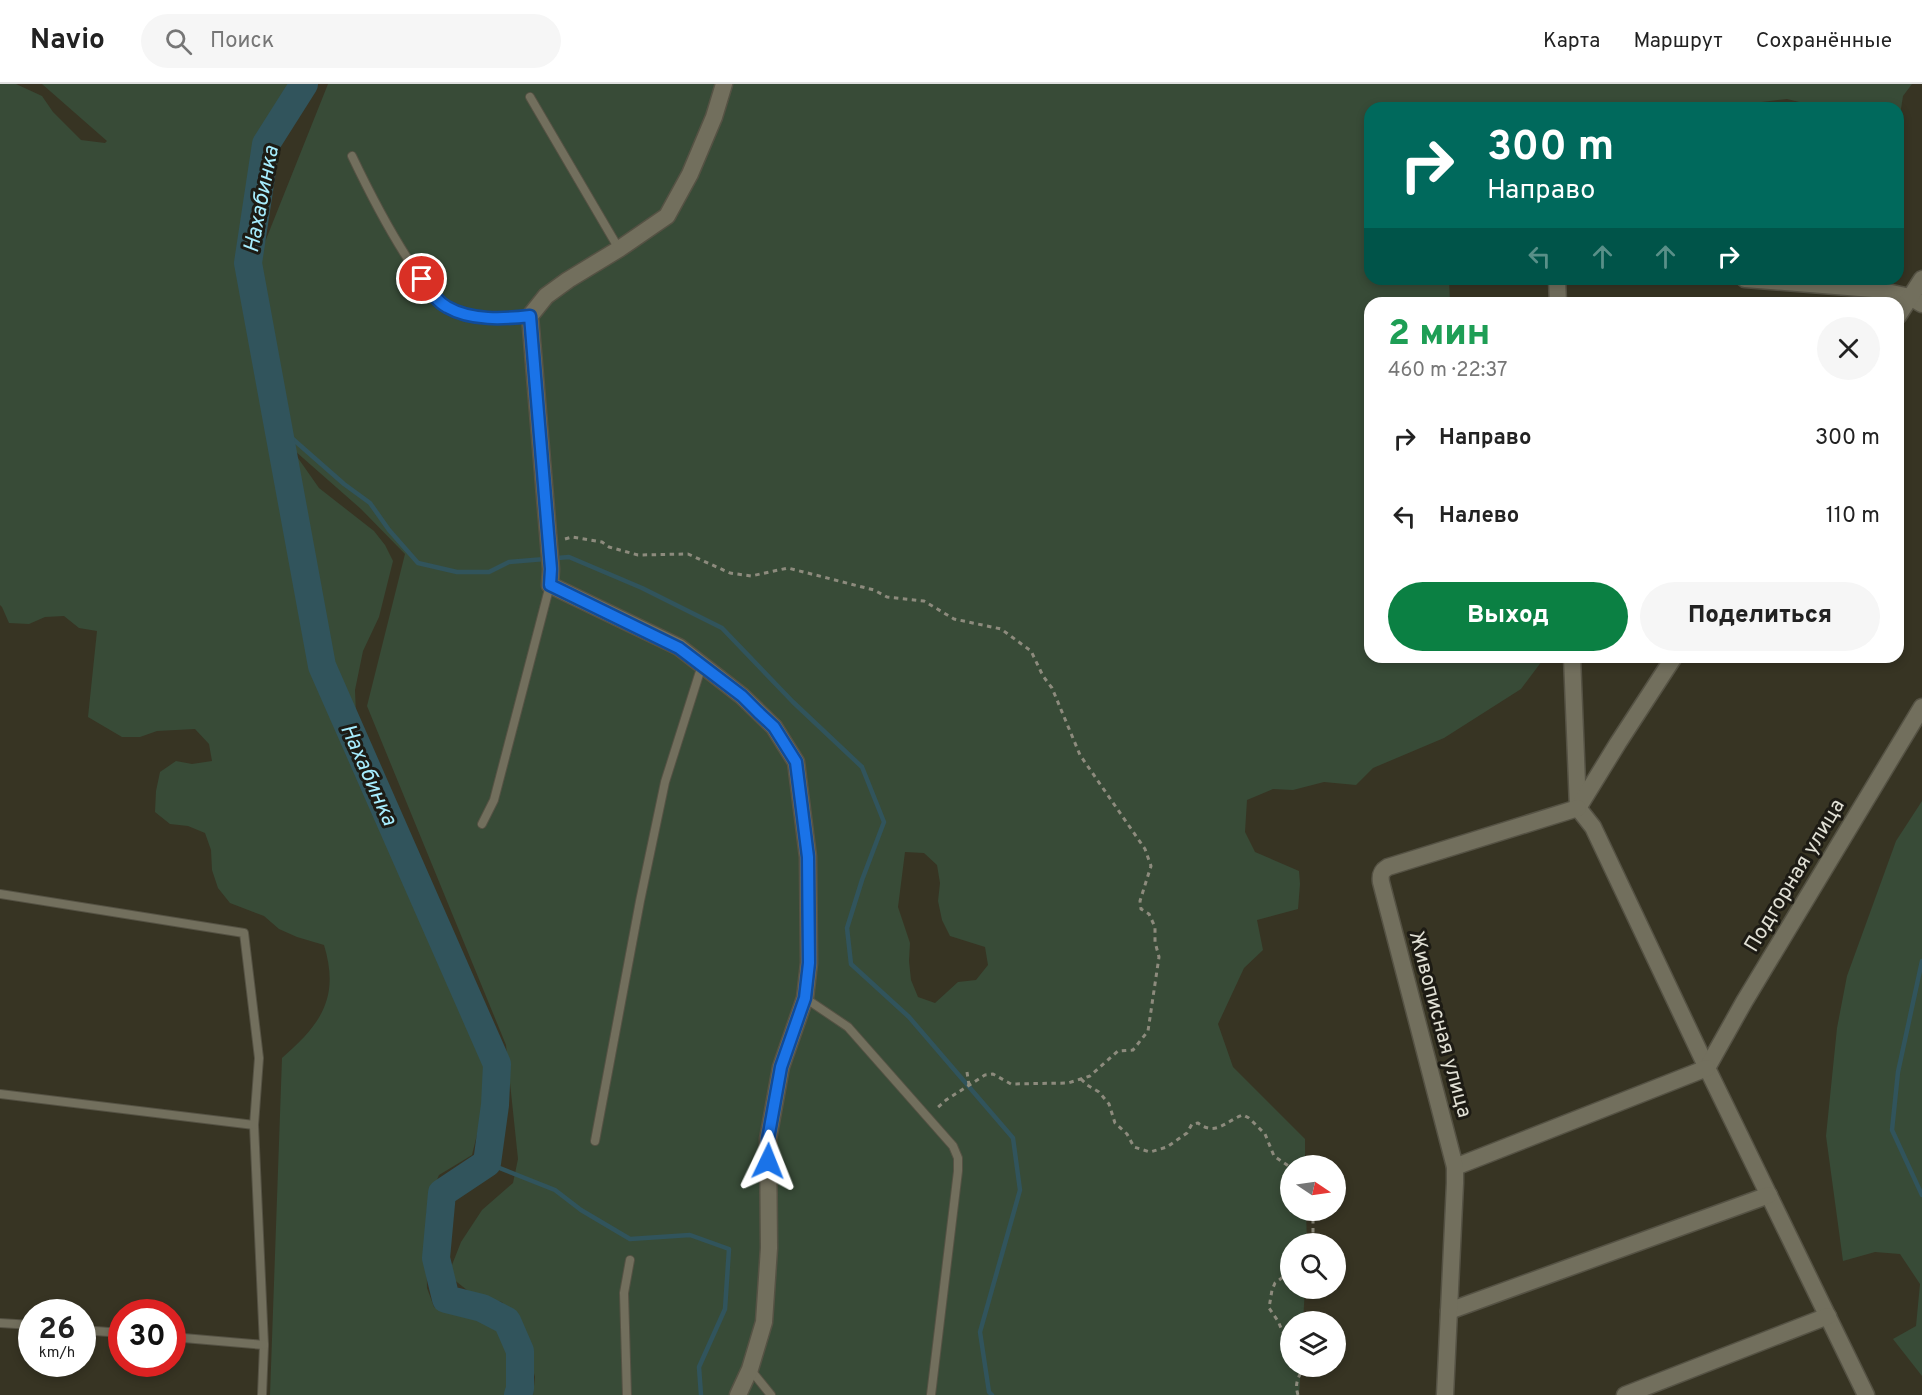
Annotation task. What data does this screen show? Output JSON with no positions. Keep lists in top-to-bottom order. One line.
{"streets":{"street":["Подгорная улица","Живописная улица"]},"water":["Нахабинка"],"north":"right","page":{"header":"Navio","search":"Поиск","nav":["Карта","Маршрут","Сохранённые"],"turn":["300 m","Направо"],"heading":["2 мин","460 m · 22:37"],"list":[{"name":"Направо","value":"300 m"},{"name":"Налево","value":"110 m"}],"buttons":["Выход","Поделиться"],"speed":"26 km/h","limit":"30"}}
